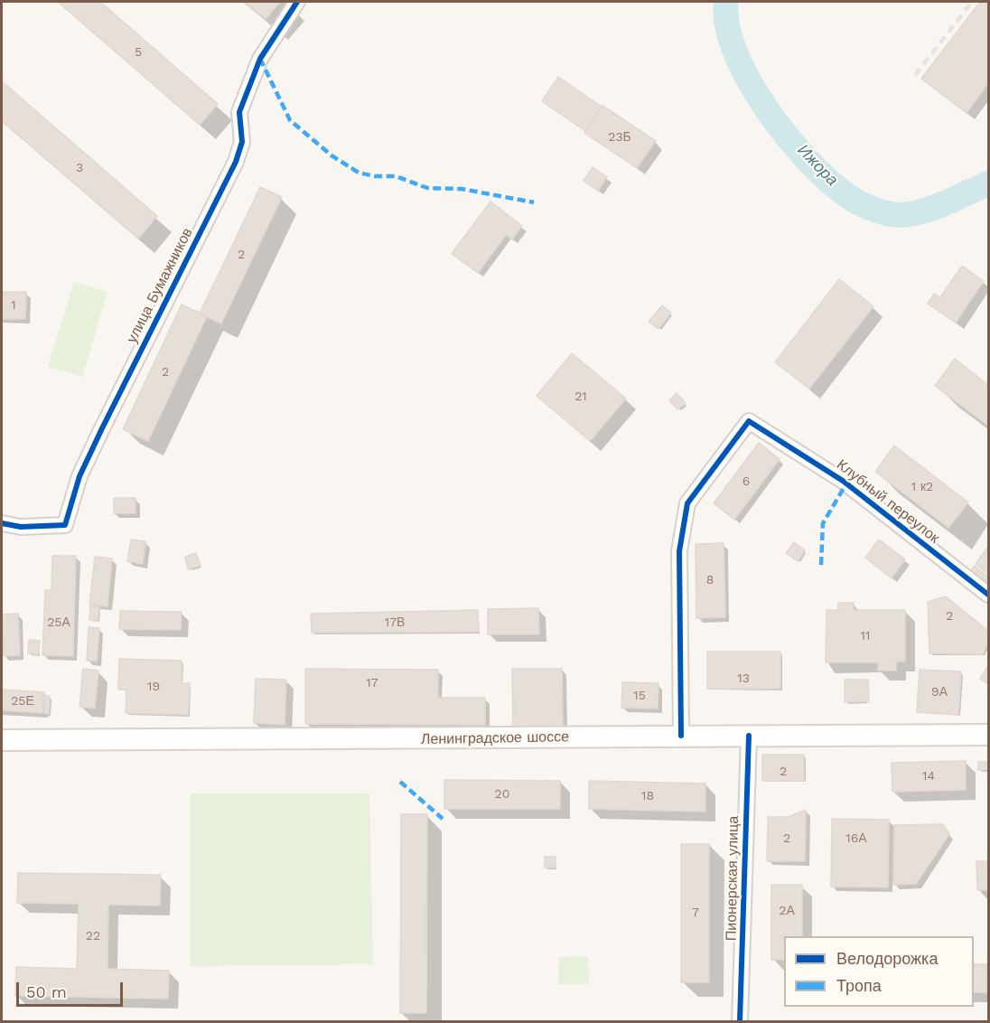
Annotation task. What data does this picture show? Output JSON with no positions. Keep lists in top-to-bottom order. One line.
{"streets":{"main road":["Ленинградское шоссе"],"street":["улица Бумажников","Клубный переулок","Пионерская улица"]},"crossings":[["Клубный переулок","Ленинградское шоссе"],["Ленинградское шоссе","Пионерская улица"]],"water":["Ижора"],"house_numbers":["5","23Б","3","2","1","2","21","6","1 к2","8","2","25А","17В","11","13","17","19","9А","15","25Е","2","14","20","18","2","16А","2А","7","22"],"legend":["Велодорожка","Тропа"],"scale_bar":"50 m"}
